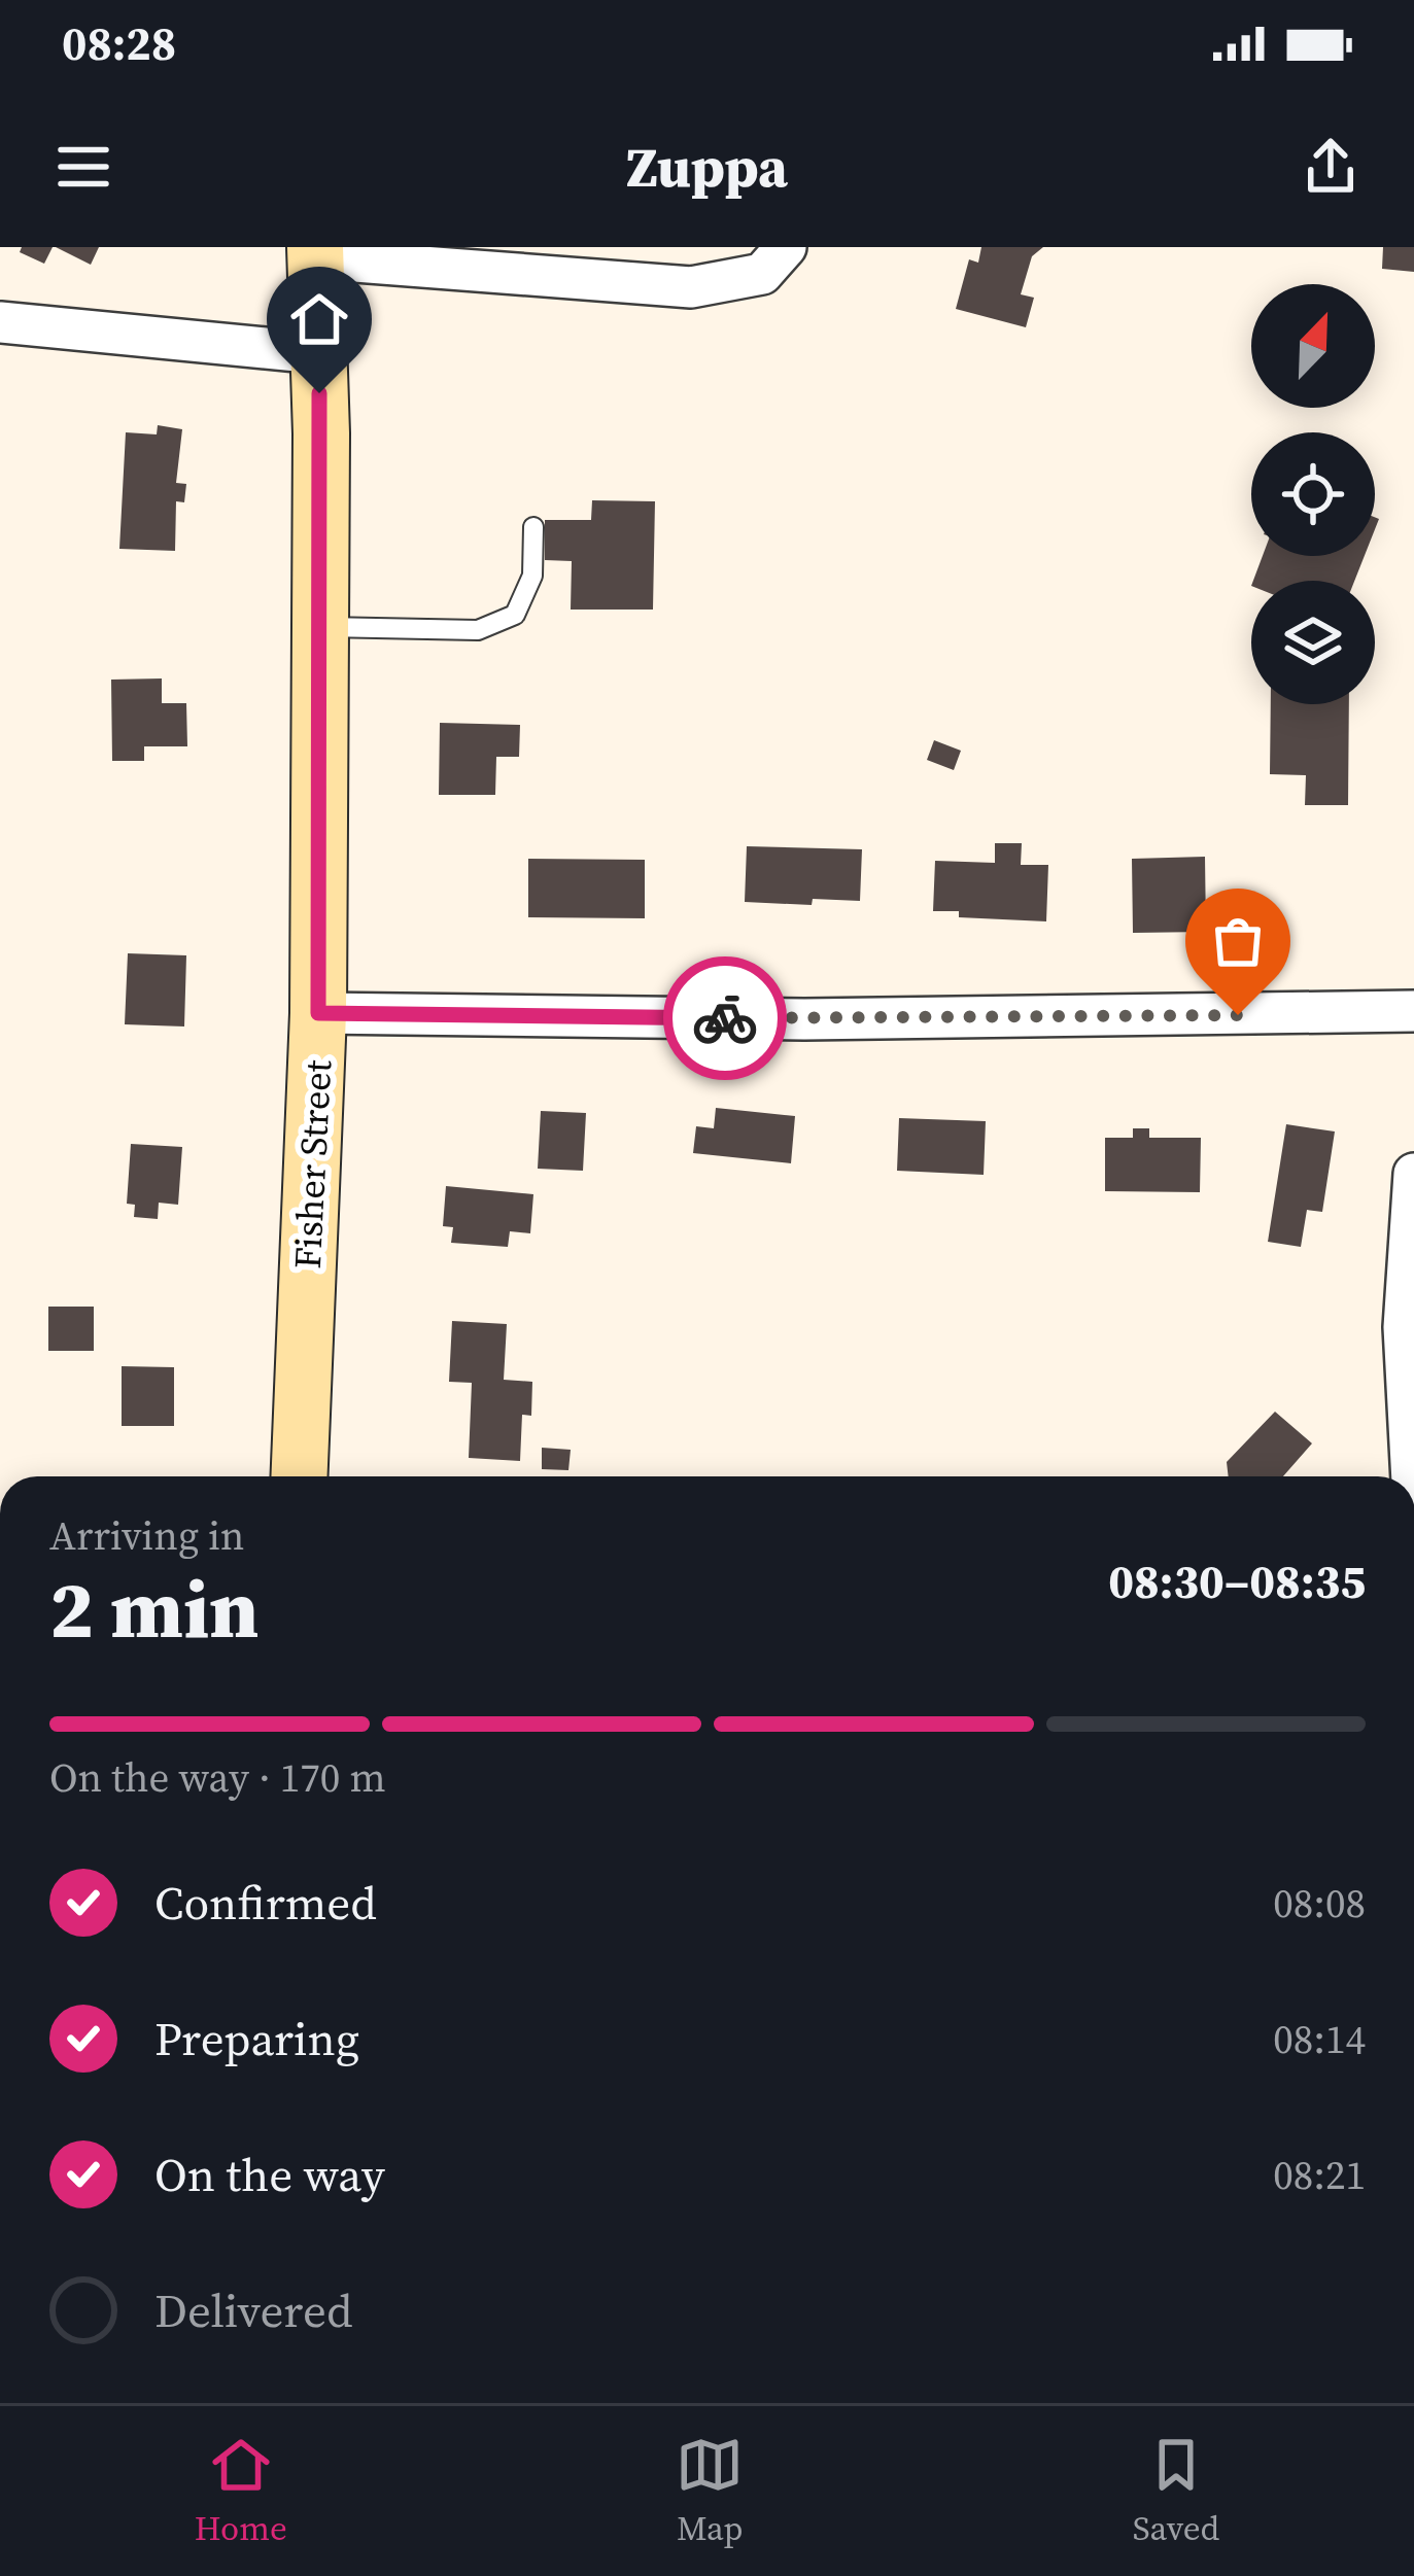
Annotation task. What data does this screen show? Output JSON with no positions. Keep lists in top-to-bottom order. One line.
{"streets":{"main road":["Fisher Street"]},"north":"top right","page":{"status":"08:28","header":"Zuppa","heading":["2 min","Arriving in","08:30–08:35"],"bar":"On the way · 170 m","list":[["Confirmed","08:08"],["Preparing","08:14"],["On the way","08:21"],"Delivered"],"tabs":["Home","Map","Saved"]}}
